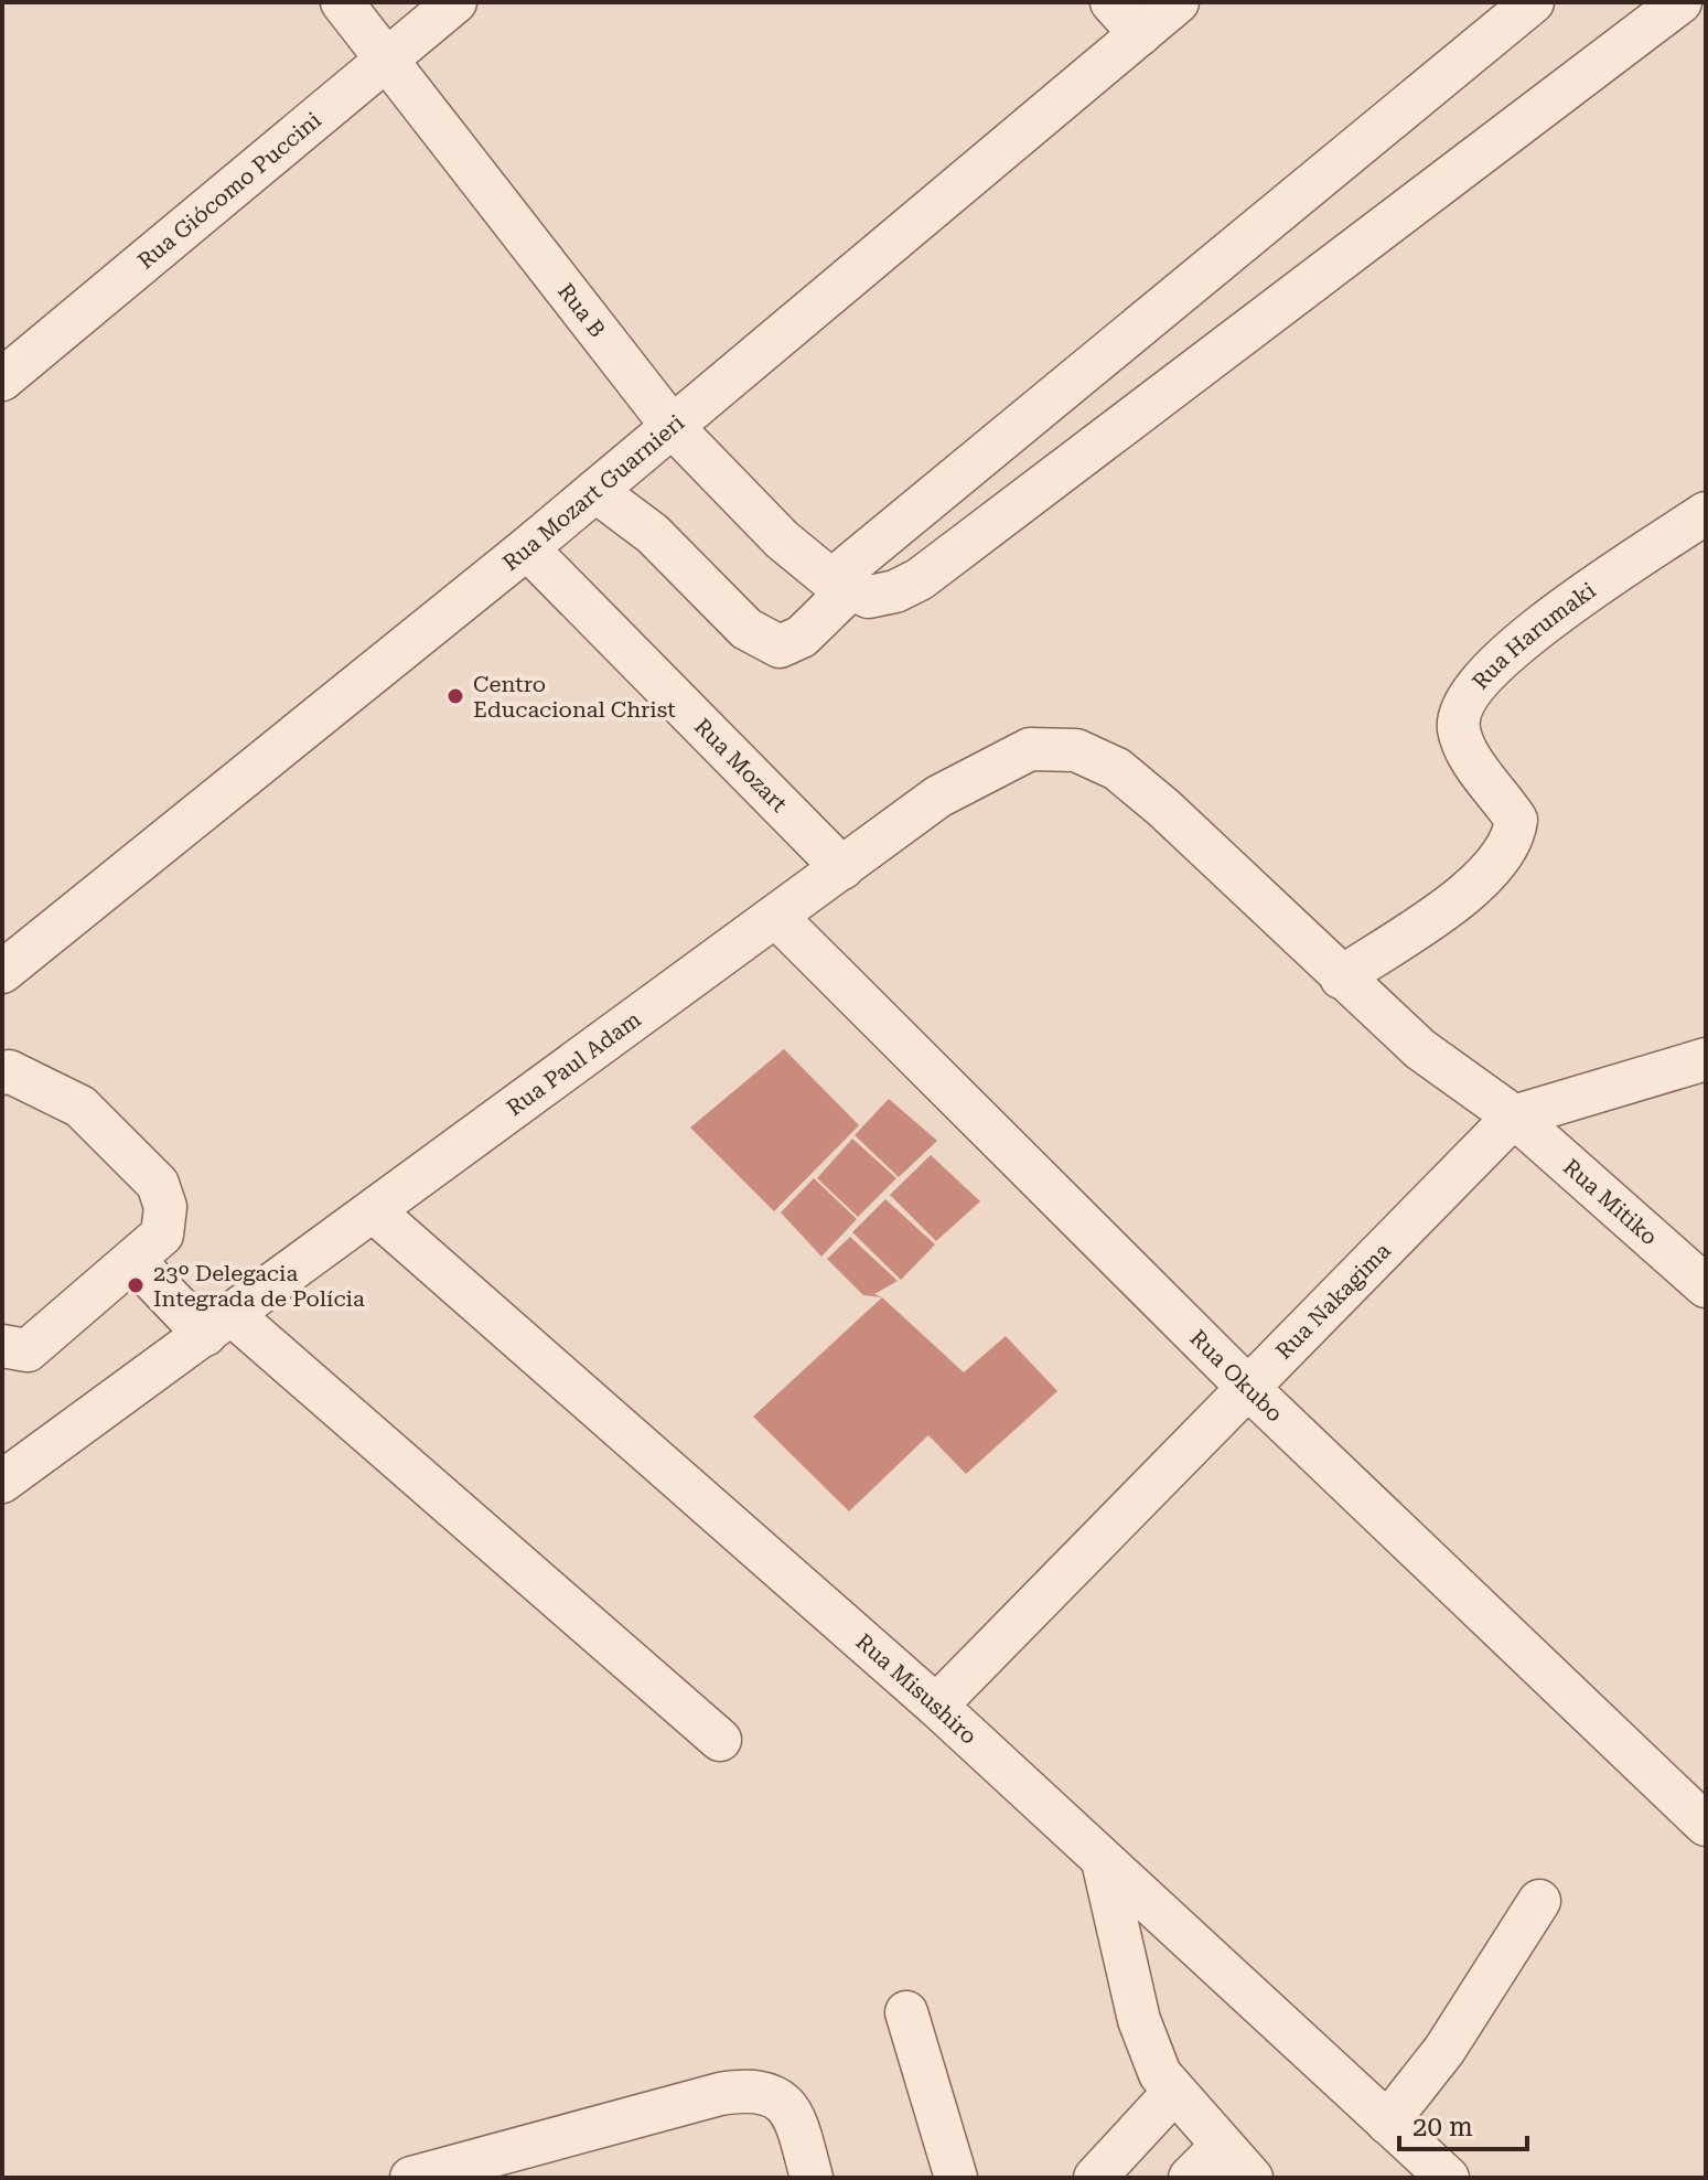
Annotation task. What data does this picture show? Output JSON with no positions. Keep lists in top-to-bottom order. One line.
{"streets":{"street":["Rua Giócomo Puccini","Rua B","Rua Mozart Guarnieri","Rua Harumaki","Rua Mozart","Rua Paul Adam","Rua Mitiko","Rua Nakagima","Rua Okubo","Rua Misushiro"]},"crossings":[["Rua Giócomo Puccini","Rua B"],["Rua B","Rua Mozart Guarnieri"],["Rua Mozart Guarnieri","Rua Mozart"],["Rua Harumaki","Rua Paul Adam"],["Rua Mozart","Rua Paul Adam"],["Rua Paul Adam","Rua Okubo"],["Rua Paul Adam","Rua Misushiro"],["Rua Mitiko","Rua Nakagima"],["Rua Nakagima","Rua Okubo"],["Rua Nakagima","Rua Misushiro"]],"places":["Centro Educacional Christ","23º Delegacia Integrada de Polícia"],"scale_bar":"20 m"}
